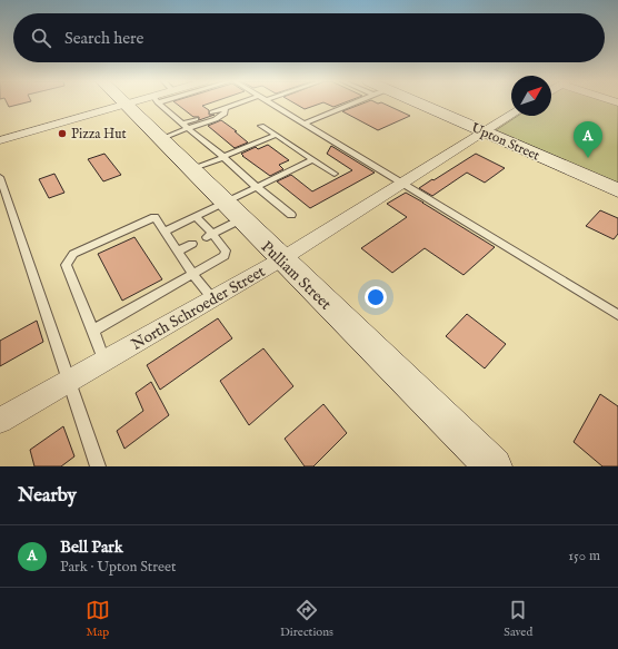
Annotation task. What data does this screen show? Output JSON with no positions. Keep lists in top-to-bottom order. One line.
{"streets":{"main road":["Upton Street","Pulliam Street"],"street":["North Schroeder Street"]},"crossings":[["Upton Street","North Schroeder Street"],["Pulliam Street","North Schroeder Street"]],"places":["Pizza Hut"],"north":"top right","page":{"search":"Search here","pins":"A","heading":"Nearby","list":[{"mark":"A","name":"Bell Park","note":"Park · Upton Street","value":"150 m"}],"nav":["Map","Directions","Saved"]}}
